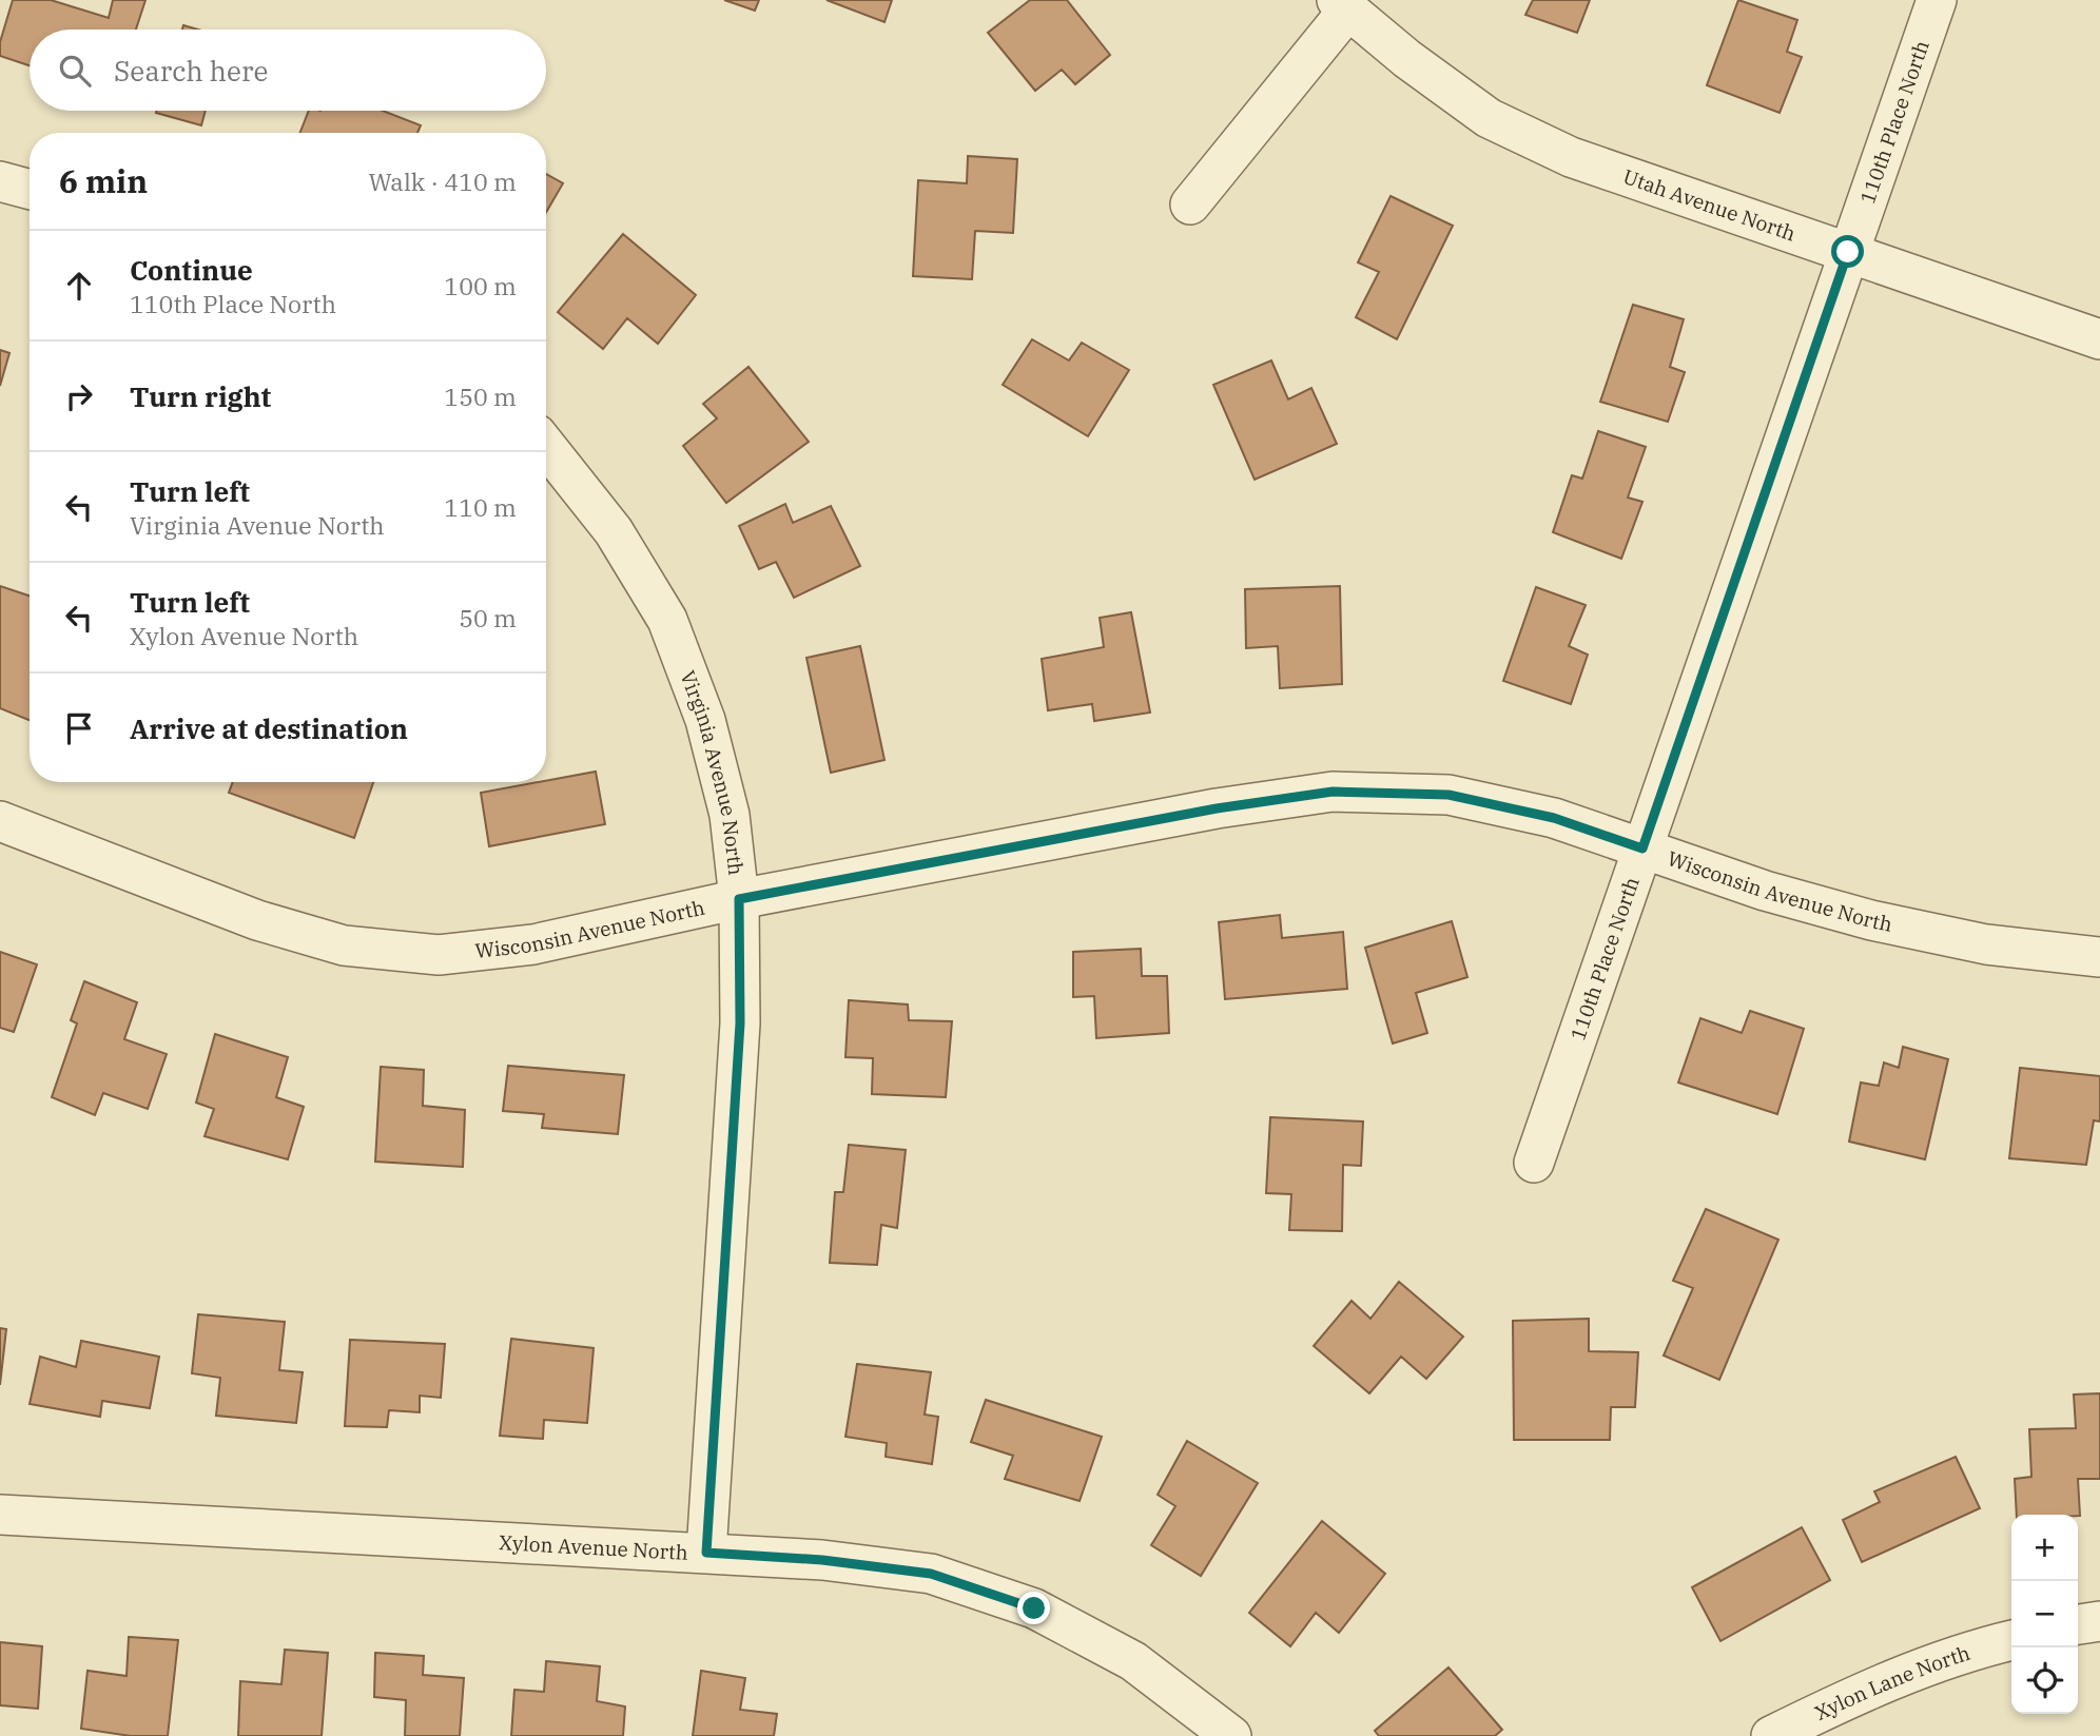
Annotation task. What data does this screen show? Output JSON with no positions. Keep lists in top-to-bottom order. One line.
{"streets":{"street":["110th Place North","Utah Avenue North","Virginia Avenue North","Wisconsin Avenue North","Xylon Avenue North","Xylon Lane North"]},"crossings":[["110th Place North","Utah Avenue North"],["110th Place North","Wisconsin Avenue North"],["Virginia Avenue North","Wisconsin Avenue North"],["Virginia Avenue North","Xylon Avenue North"]],"page":{"search":"Search here","heading":["6 min","Walk · 410 m"],"list":[["Continue","110th Place North","100 m"],["Turn right","150 m"],["Turn left","Virginia Avenue North","110 m"],["Turn left","Xylon Avenue North","50 m"],"Arrive at destination"],"map_buttons":["+","−"]}}
